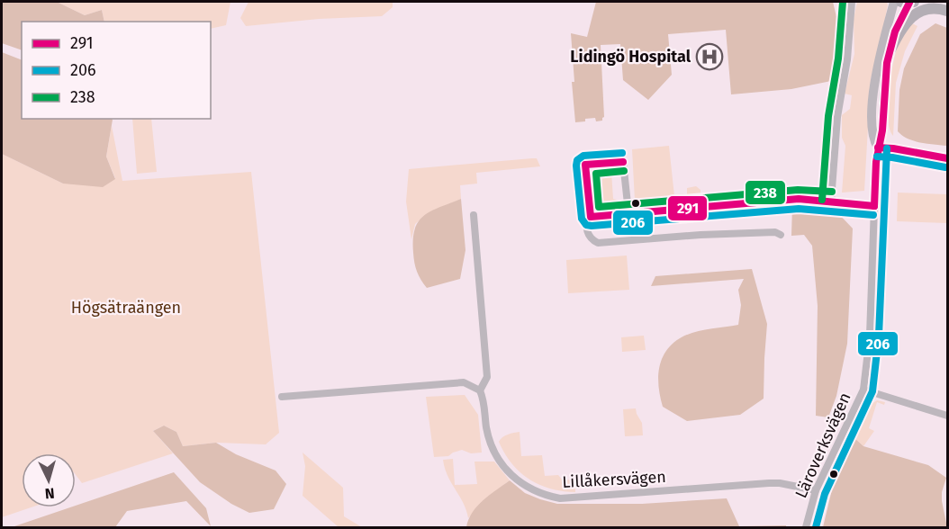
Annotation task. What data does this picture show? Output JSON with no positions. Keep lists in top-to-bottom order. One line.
{"streets":{"street":["Läroverksvägen","Lillåkersvägen"]},"crossings":[["Läroverksvägen","Lillåkersvägen"]],"parks":["Högsätraängen"],"places":{"hospital":["Lidingö Hospital"]},"lines":["transit line 238","transit line 291","transit line 206"],"legend":["291","206","238"],"north":"bottom"}
